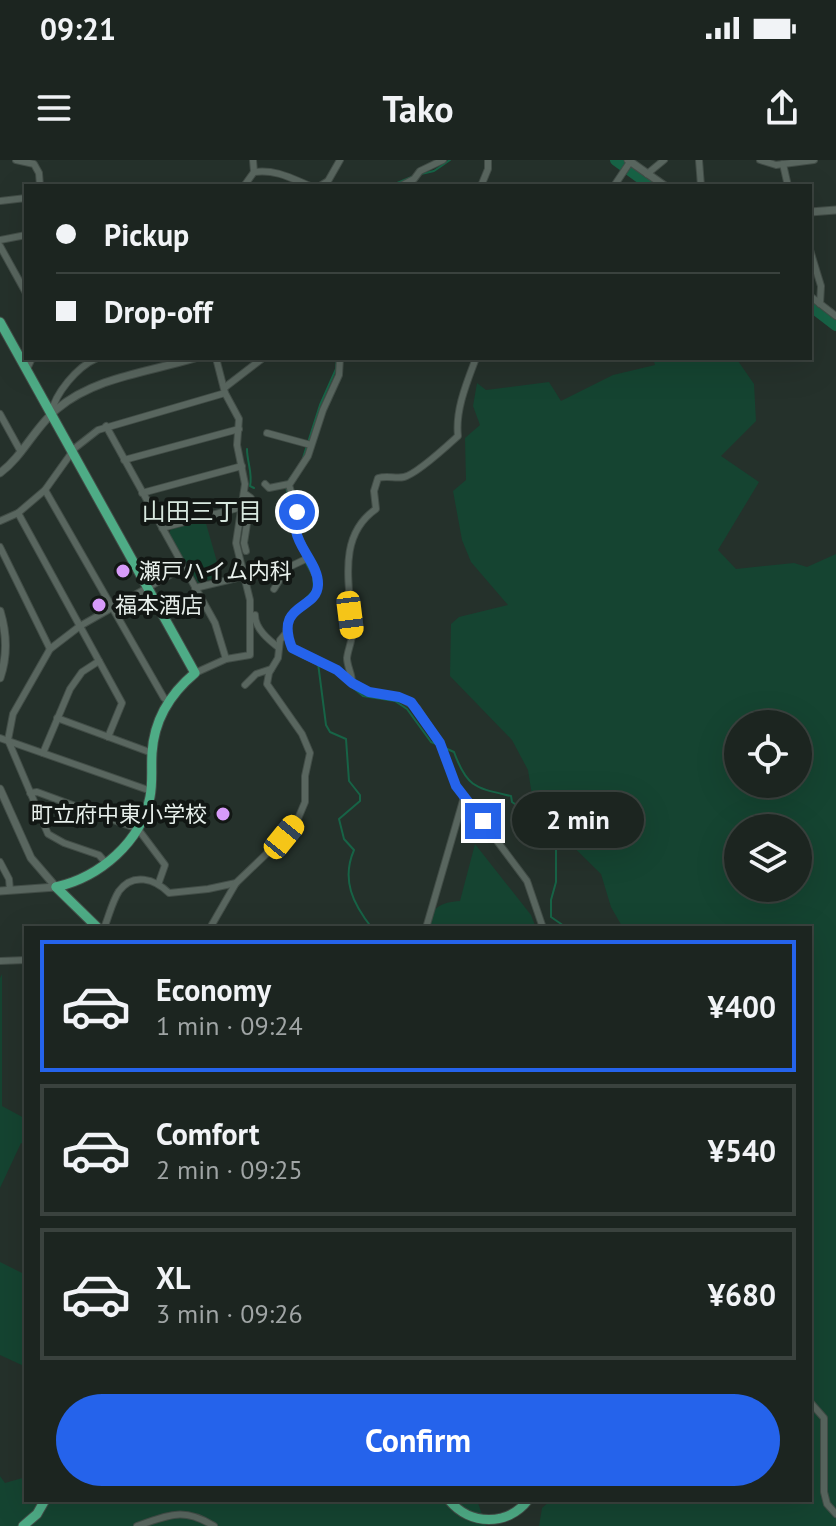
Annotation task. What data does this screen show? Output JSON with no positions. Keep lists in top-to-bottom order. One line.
{"districts":["山田三丁目"],"places":["瀬戸ハイム内科","福本酒店","町立府中東小学校"],"page":{"status":"09:21","header":"Tako","banner":["Pickup","Drop-off"],"bubble":"2 min","list":[{"name":"Economy","note":"1 min · 09:24","value":"¥400"},{"name":"Comfort","note":"2 min · 09:25","value":"¥540"},{"name":"XL","note":"3 min · 09:26","value":"¥680"}],"buttons":"Confirm"}}
